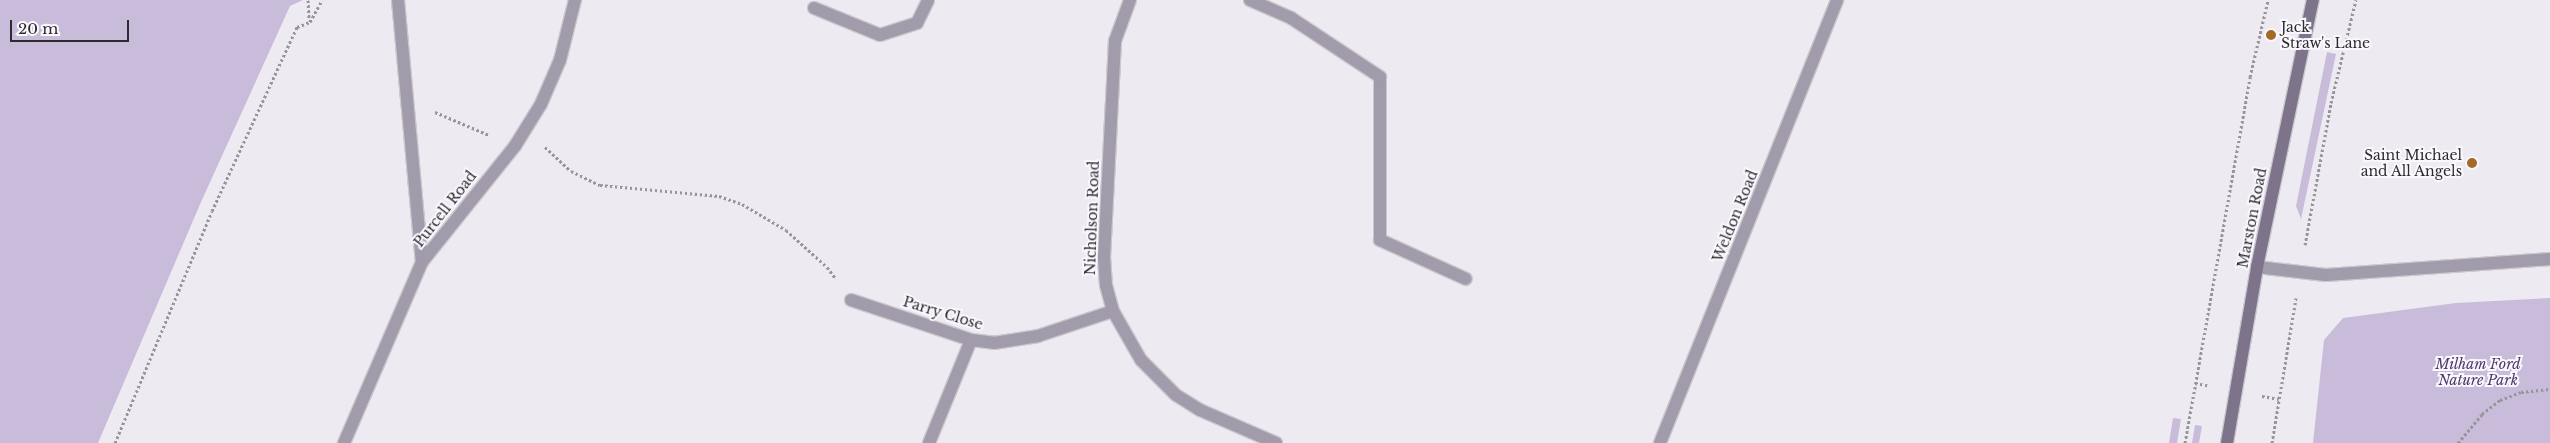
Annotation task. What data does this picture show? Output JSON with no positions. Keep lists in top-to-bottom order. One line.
{"streets":{"main road":["Marston Road"],"street":["Purcell Road","Weldon Road","Nicholson Road","Parry Close"]},"crossings":[["Nicholson Road","Parry Close"]],"parks":["Milham Ford Nature Park"],"places":["Jack Straw's Lane","Saint Michael and All Angels"],"scale_bar":"20 m"}
